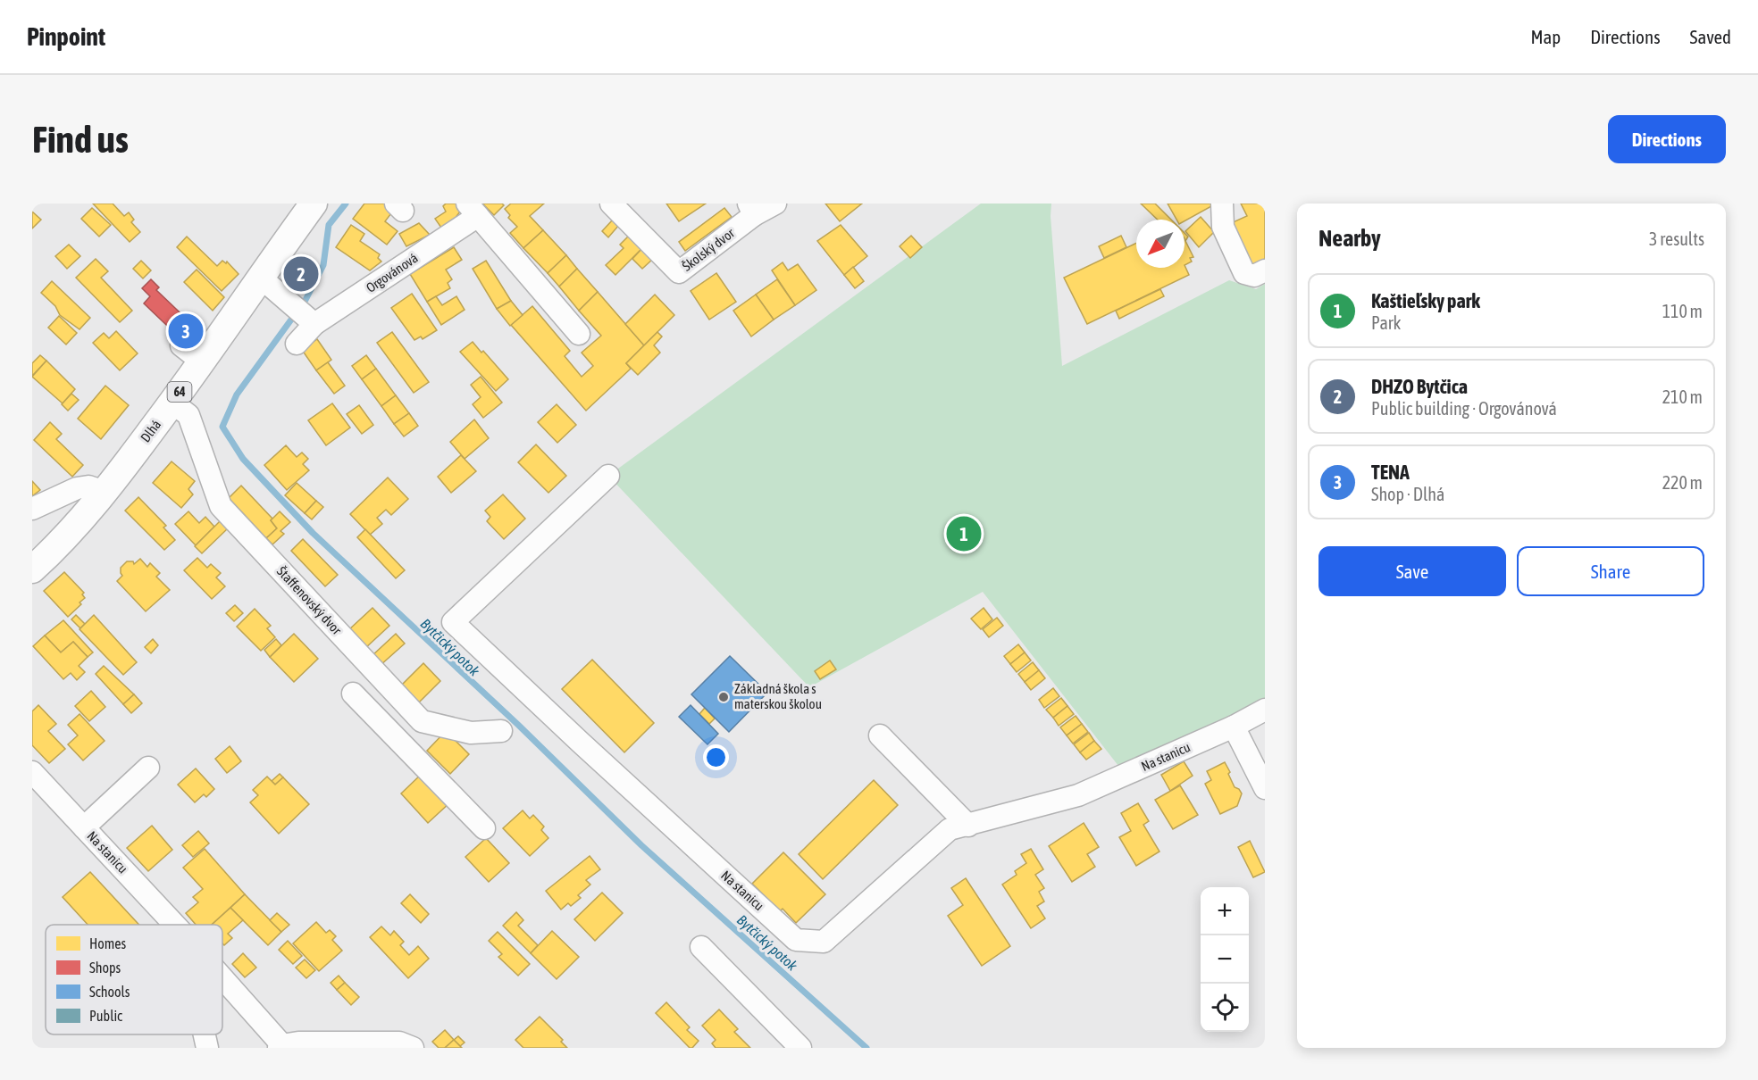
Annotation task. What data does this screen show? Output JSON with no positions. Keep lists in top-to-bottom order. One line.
{"streets":{"main road":["64","Dlhá"],"street":["Školský dvor","Orgovánová","Štaffenovský dvor","Na stanicu"]},"crossings":[["Dlhá","Štaffenovský dvor"]],"water":["Bytčický potok"],"places":["Základná škola s materskou školou"],"legend":["Homes","Shops","Schools","Public"],"north":"bottom left","page":{"header":"Pinpoint","nav":["Map","Directions","Saved"],"buttons":["Directions",["Save","Share"]],"title":"Find us","heading":["Nearby","3 results"],"pins":["2","3","1"],"list":[{"mark":"1","name":"Kaštieľsky park","note":"Park","value":"110 m"},{"mark":"2","name":"DHZO Bytčica","note":"Public building · Orgovánová","value":"210 m"},{"mark":"3","name":"TENA","note":"Shop · Dlhá","value":"220 m"}],"map_buttons":["+","−"]}}
